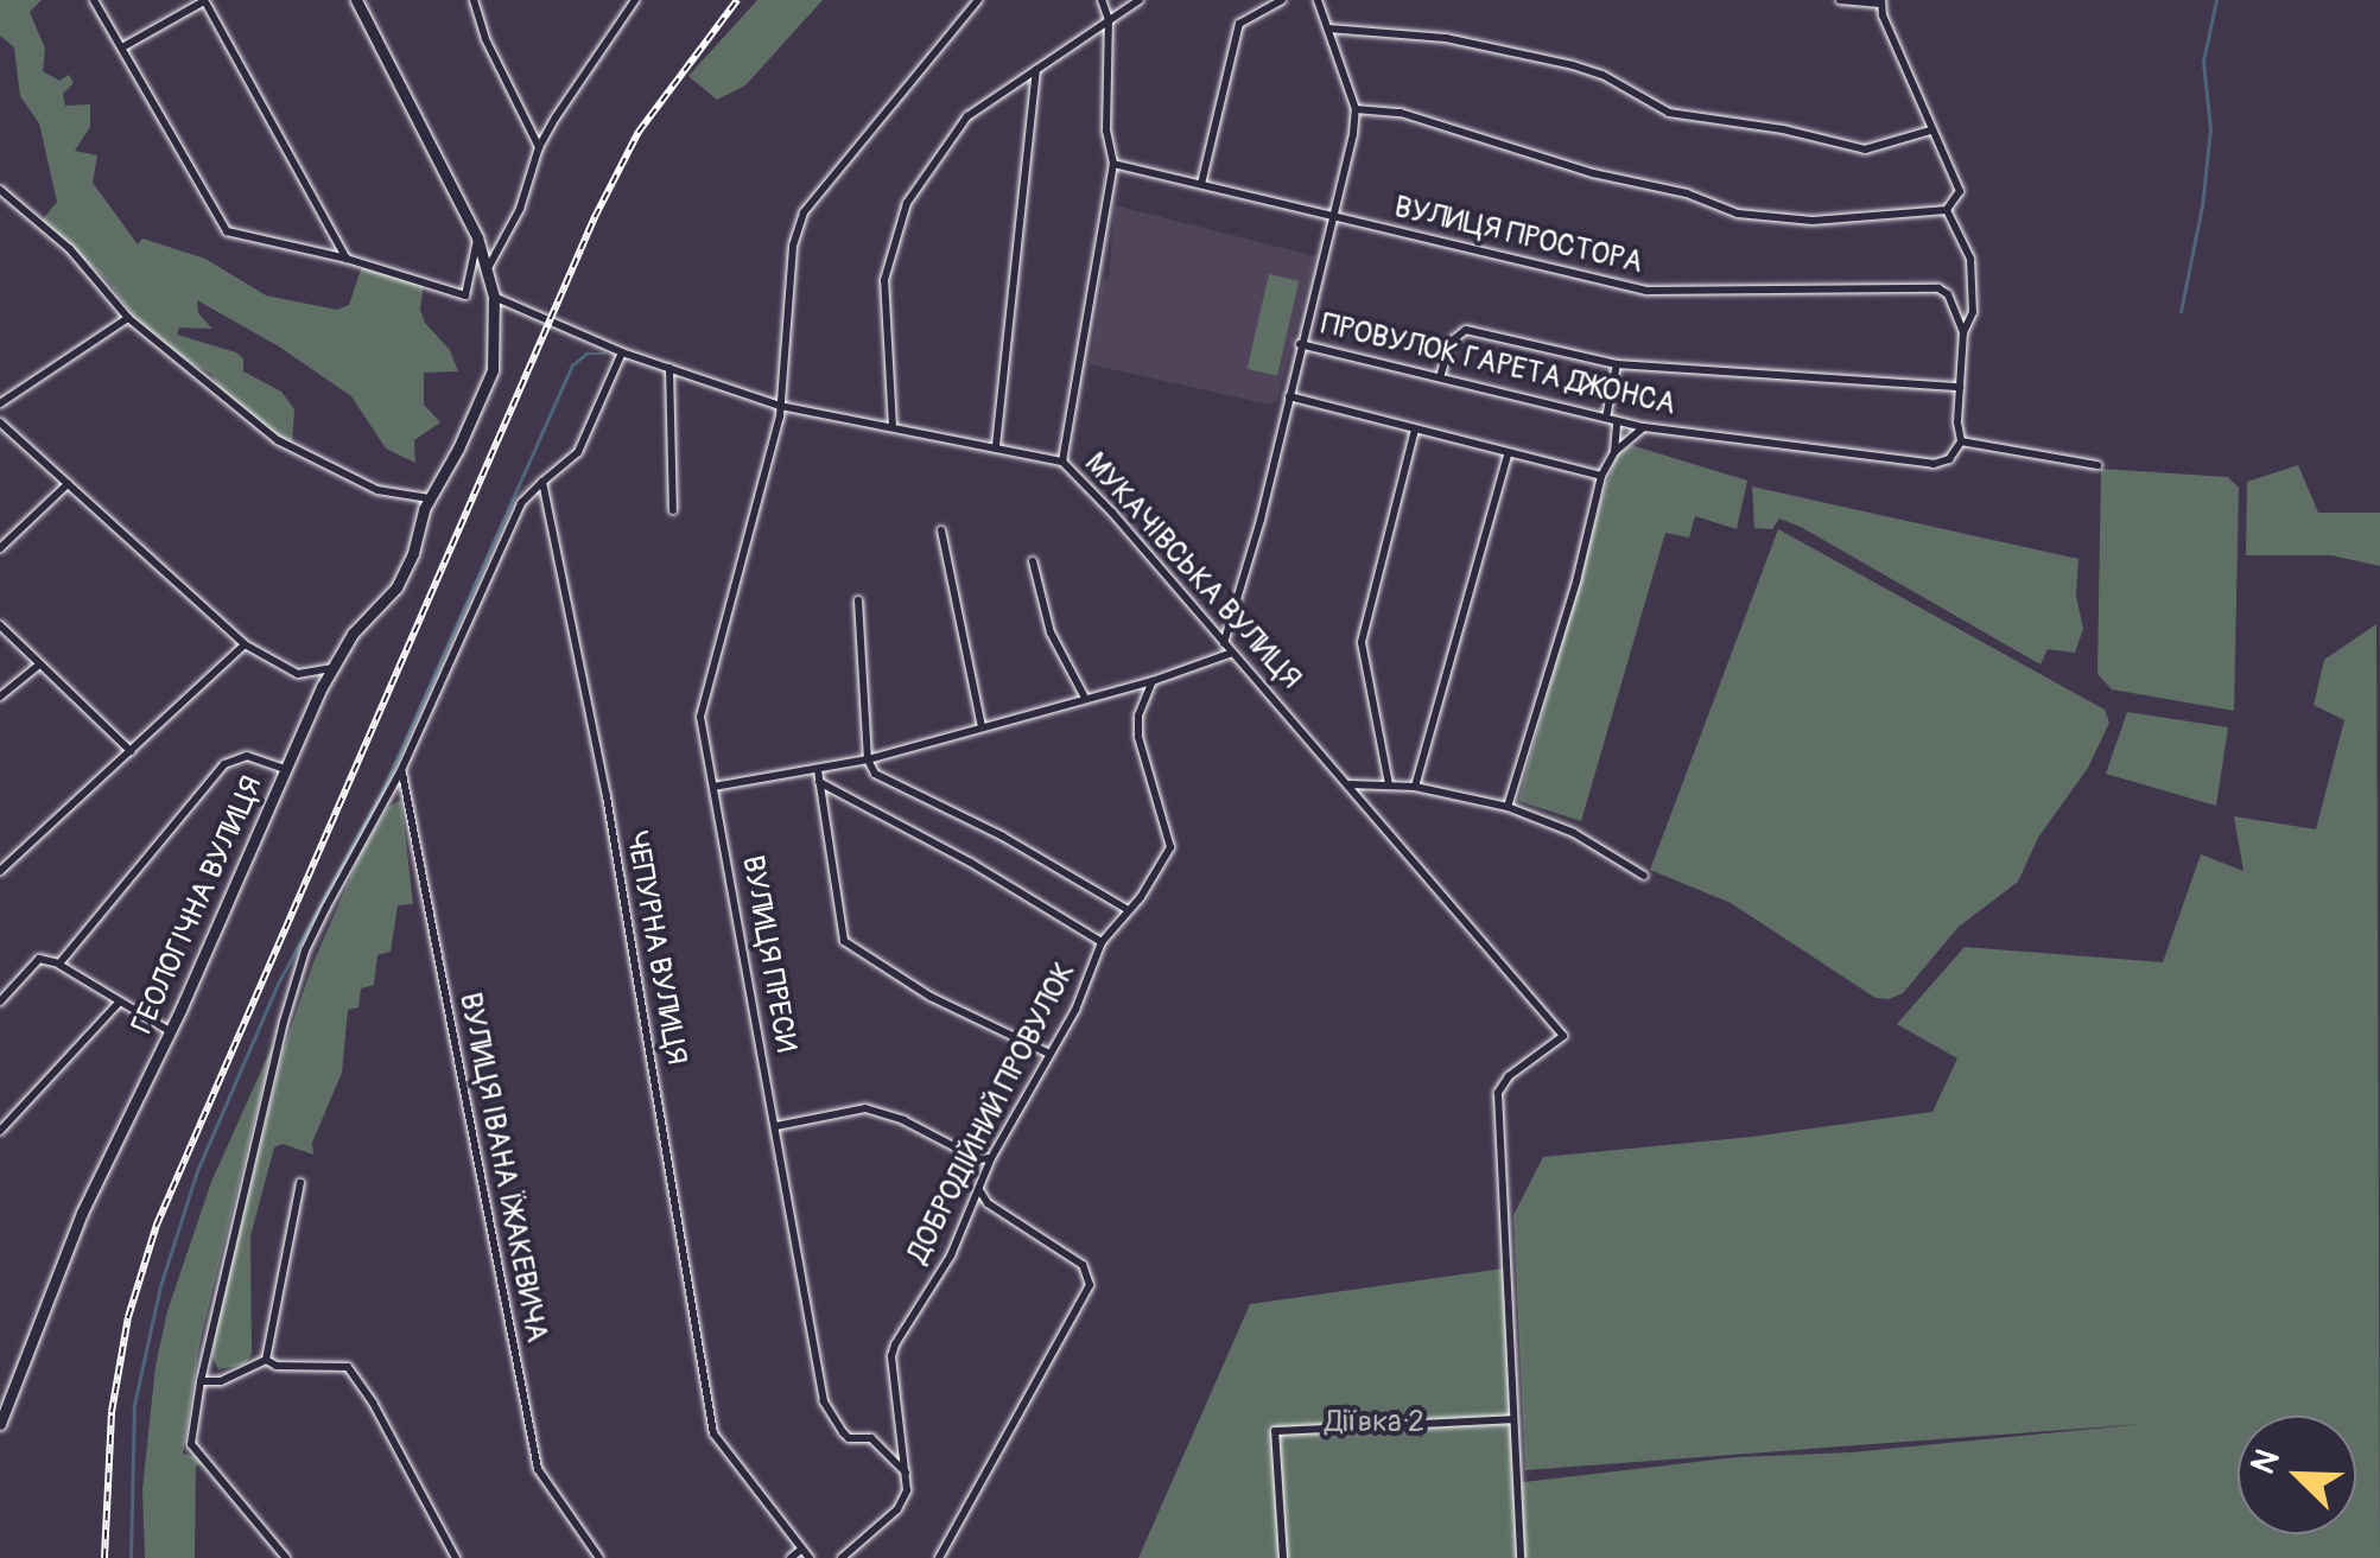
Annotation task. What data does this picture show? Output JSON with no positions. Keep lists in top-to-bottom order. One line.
{"streets":{"street":["ВУЛИЦЯ ПРОСТОРА","ПРОВУЛОК ГАРЕТА ДЖОНСА","МУКАЧІВСЬКА ВУЛИЦЯ","ГЕОЛОГІЧНА ВУЛИЦЯ","ЧЕПУРНА ВУЛИЦЯ","ВУЛИЦЯ ПРЕСИ","ДОБРОДІЙНИЙ ПРОВУЛОК","ВУЛИЦЯ ІВАНА ЇЖАКЕВИЧА"]},"crossings":[["МУКАЧІВСЬКА ВУЛИЦЯ","ГЕОЛОГІЧНА ВУЛИЦЯ"],["МУКАЧІВСЬКА ВУЛИЦЯ","ВУЛИЦЯ ПРЕСИ"],["ВУЛИЦЯ ПРЕСИ","ДОБРОДІЙНИЙ ПРОВУЛОК"]],"parks":["Діївка 2"],"north":"top left"}
